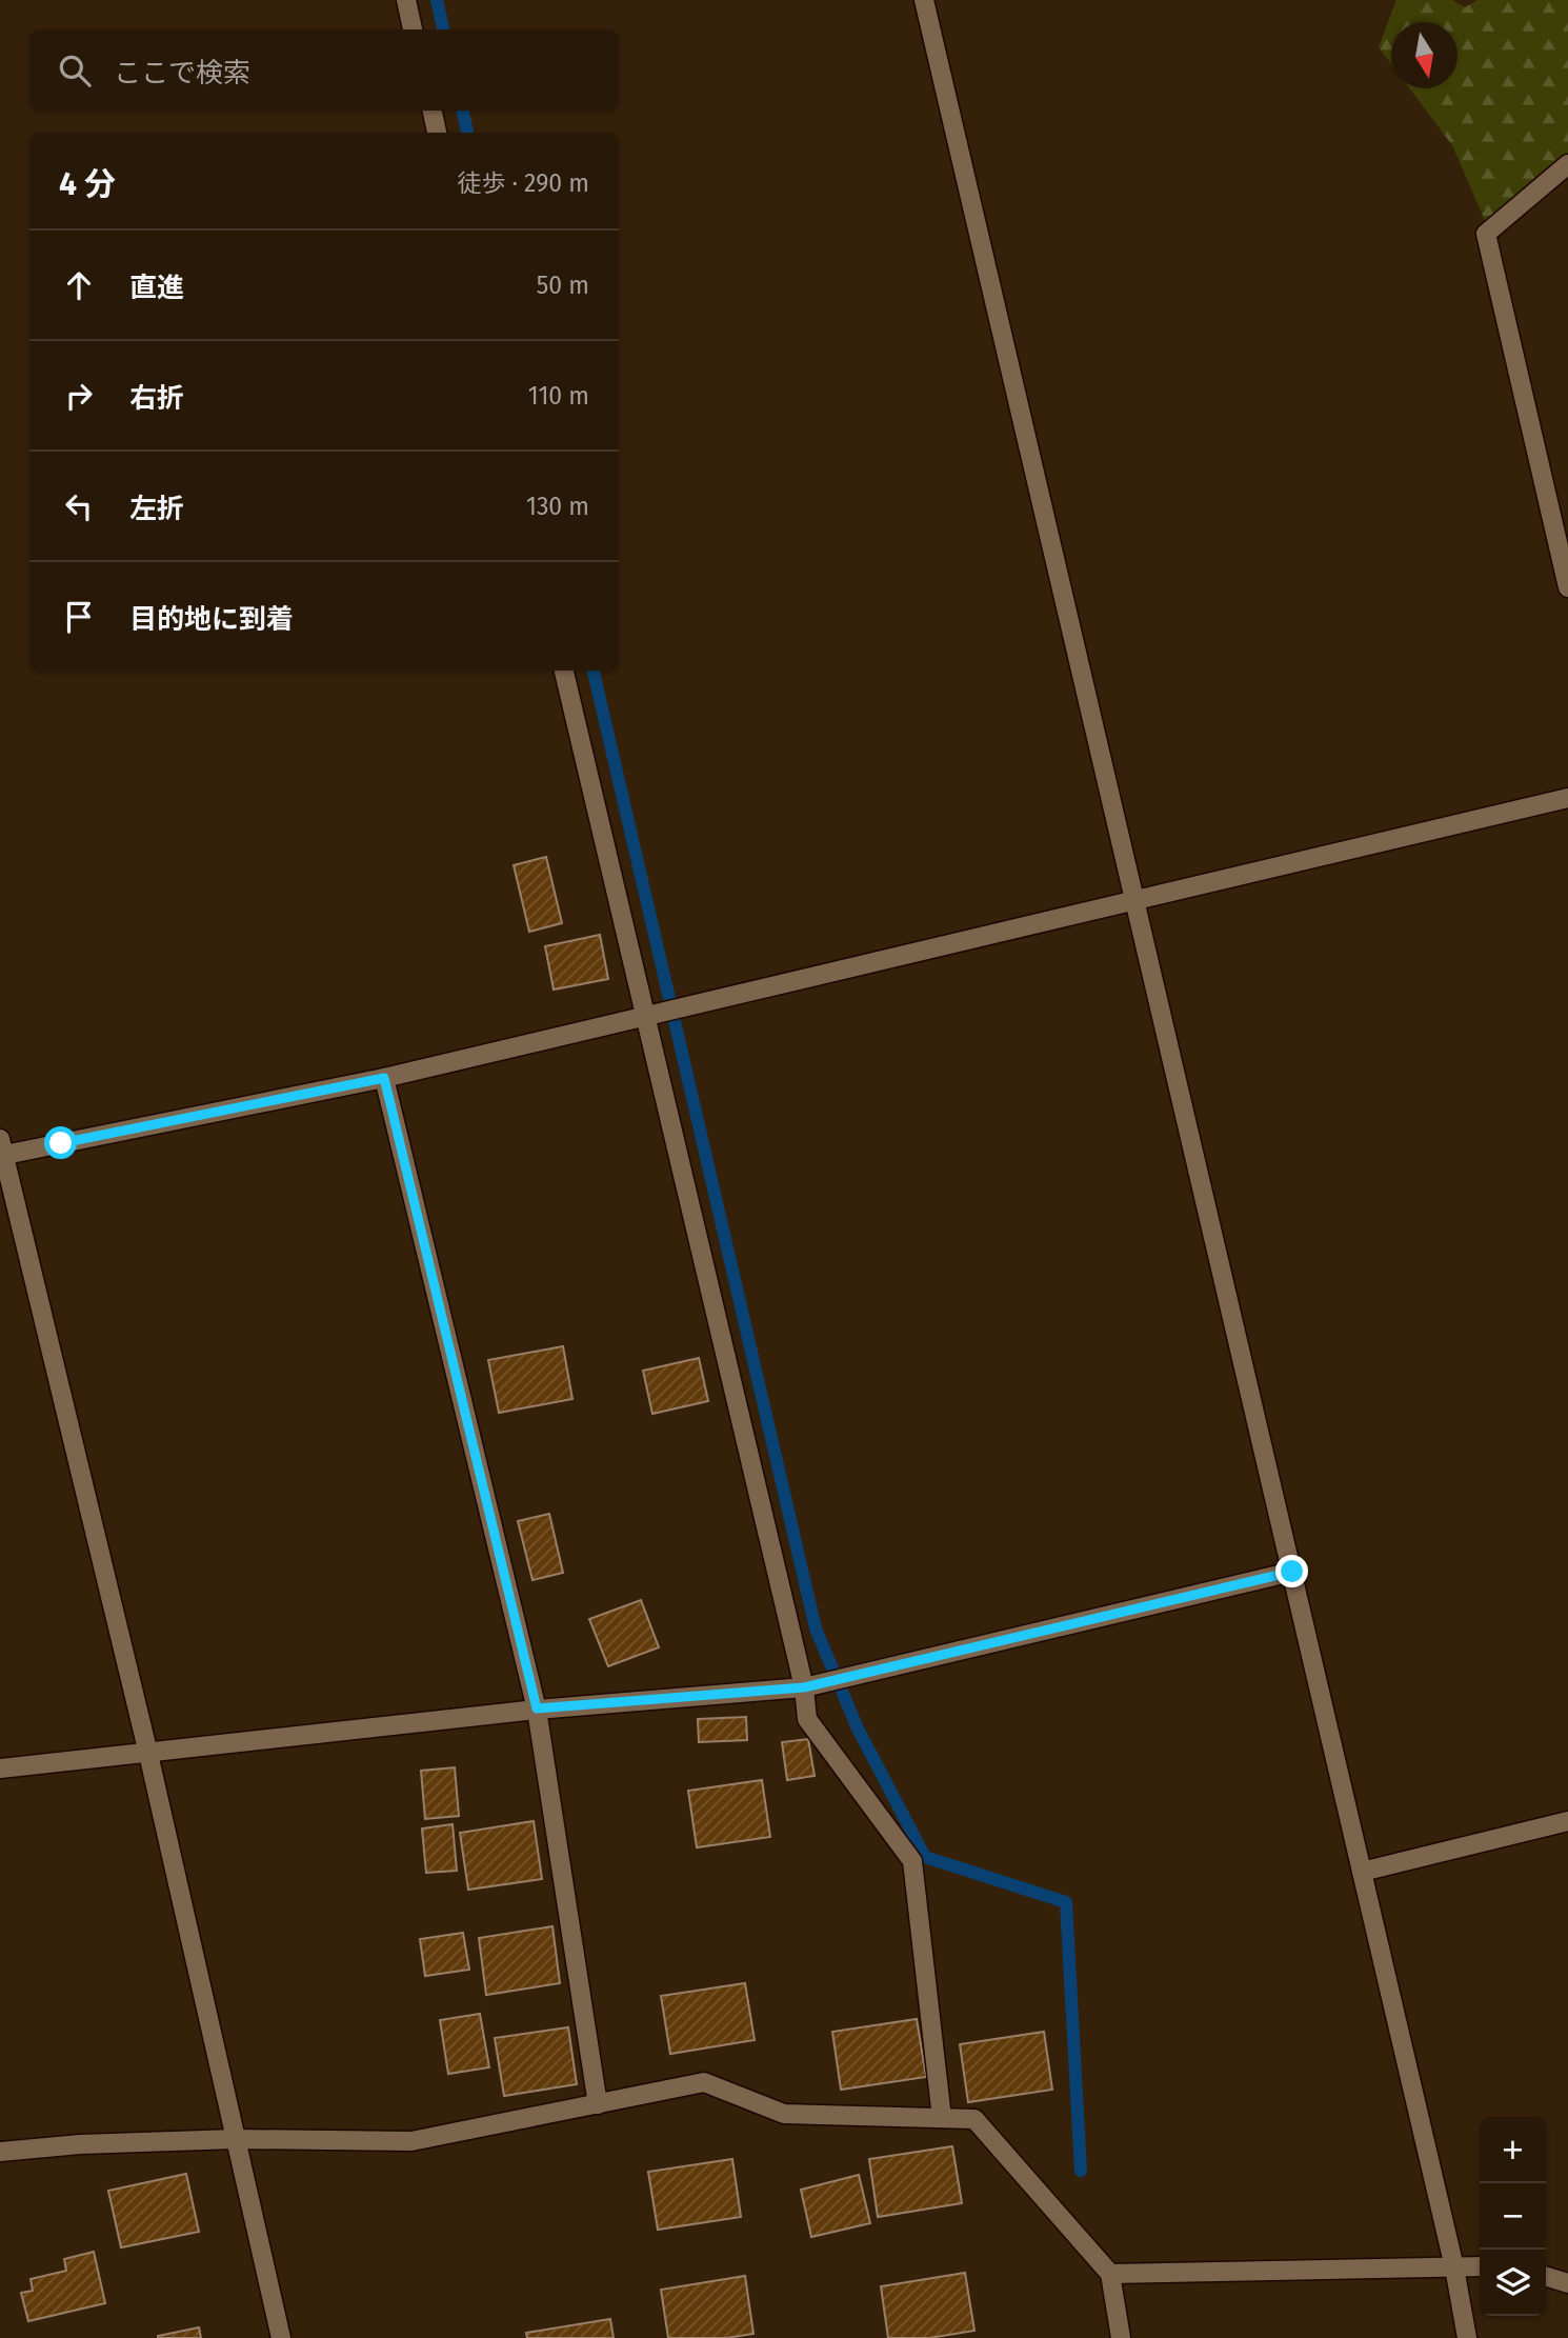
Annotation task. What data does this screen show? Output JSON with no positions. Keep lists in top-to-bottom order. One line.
{"north":"bottom","page":{"search":"ここで検索","heading":["4 分","徒歩 · 290 m"],"list":[["直進","50 m"],["右折","110 m"],["左折","130 m"],"目的地に到着"],"map_buttons":["+","−"]}}
